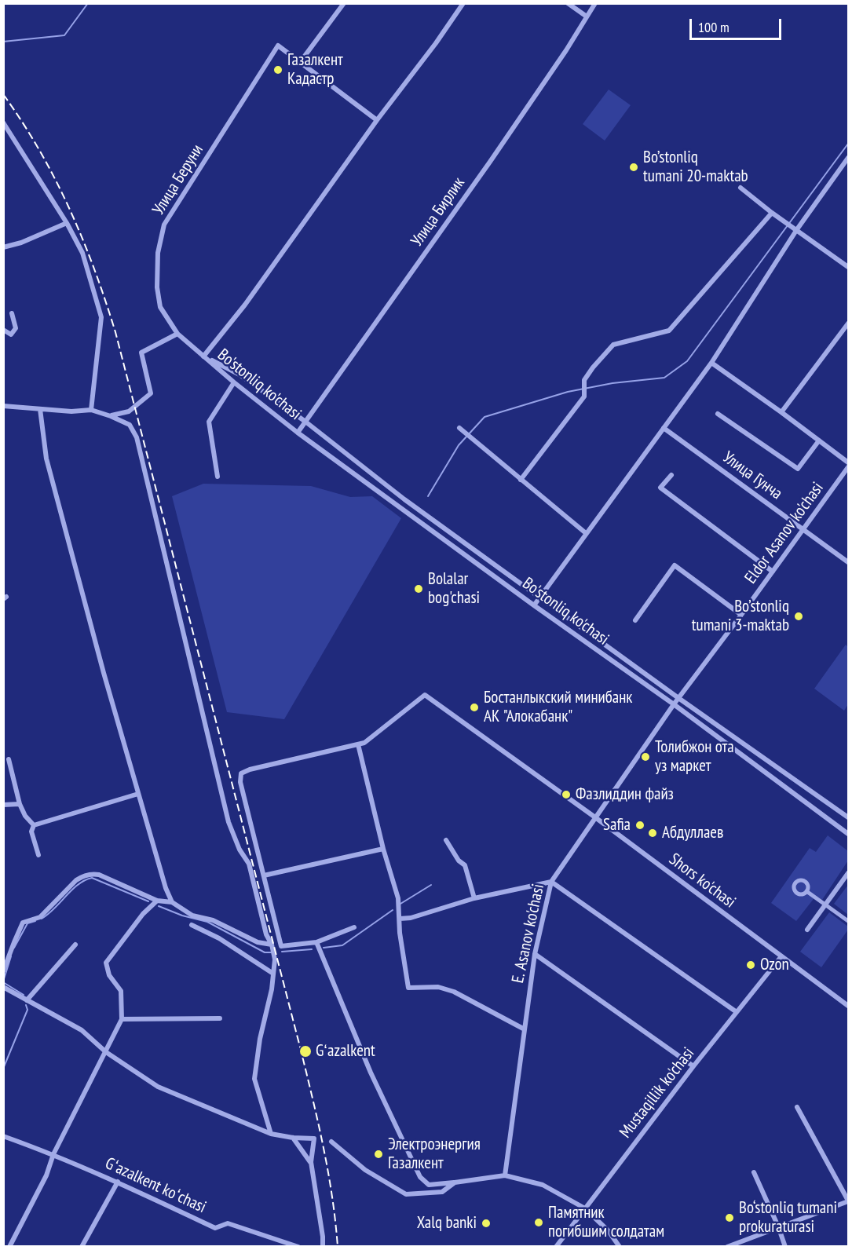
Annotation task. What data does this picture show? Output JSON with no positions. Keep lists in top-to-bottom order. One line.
{"streets":{"street":["Улица Беруни","Улица Бирлик","Bo'stonliq ko'chasi","Улица Гунча","Eldor Asanov ko'chasi","Shors ko'chasi","E. Asanov ko'chasi","Mustaqillik ko'chasi","Gʻazalkent koʻchasi"]},"crossings":[["Улица Беруни","Bo'stonliq ko'chasi"],["Улица Бирлик","Bo'stonliq ko'chasi"],["Bo'stonliq ko'chasi","Eldor Asanov ko'chasi"],["Bo'stonliq ko'chasi","E. Asanov ko'chasi"],["Улица Гунча","Eldor Asanov ko'chasi"],["Eldor Asanov ko'chasi","E. Asanov ko'chasi"],["Shors ko'chasi","E. Asanov ko'chasi"],["Shors ko'chasi","Mustaqillik ko'chasi"]],"places":["Газалкент Кадастр","Bo’stonliq tumani 20-maktab","Bolalar bog'chasi","Bo’stonliq tumani 3-maktab","Бостанлыкский минибанк АК \"Алокабанк\"","Толибжон ота уз маркет","Фазлиддин файз","Safia","Абдуллаев","Ozon","Gʻazalkent","Электроэнергия Газалкент","Bo‘stonliq tumani prokuraturasi","Памятник погибшим солдатам","Xalq banki"],"scale_bar":"100 m"}
